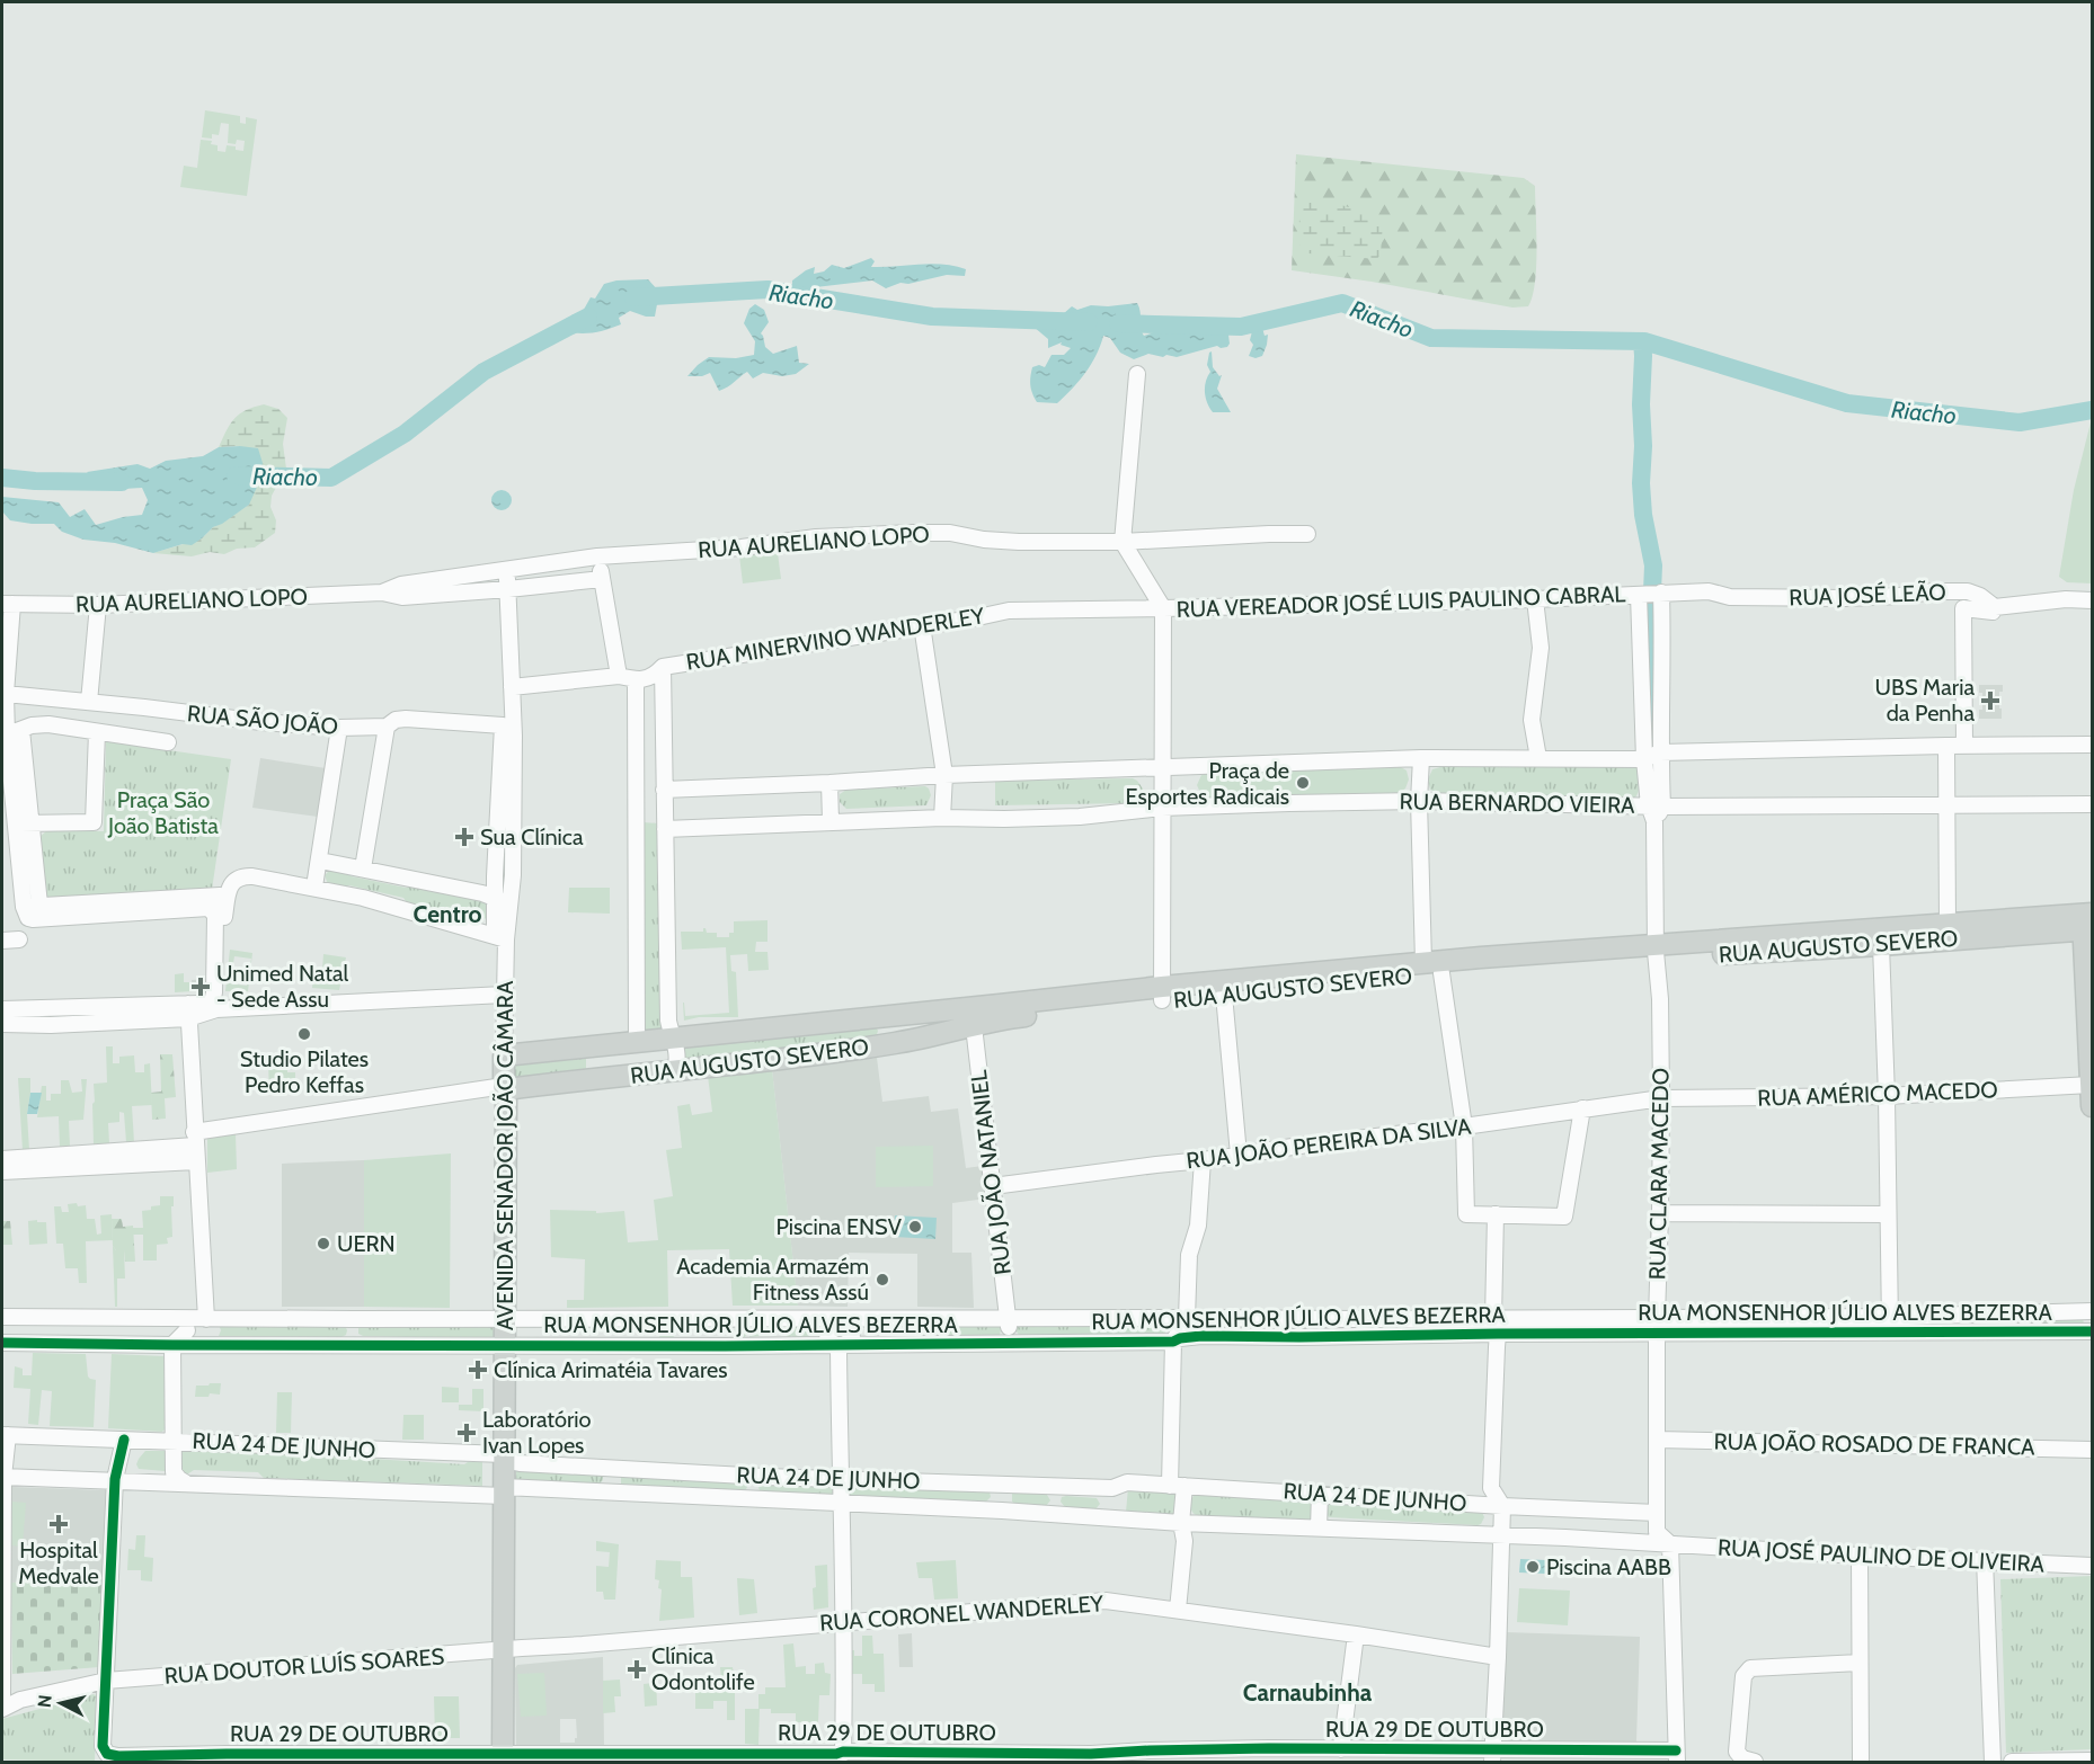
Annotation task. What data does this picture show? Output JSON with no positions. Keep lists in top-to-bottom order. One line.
{"streets":{"main road":["RUA AUGUSTO SEVERO","AVENIDA SENADOR JOÃO CÂMARA"],"street":["RUA AURELIANO LOPO","RUA JOSÉ LEÃO","RUA VEREADOR JOSÉ LUIS PAULINO CABRAL","RUA MINERVINO WANDERLEY","RUA SÃO JOÃO","RUA BERNARDO VIEIRA","RUA AMÉRICO MACEDO","RUA JOÃO PEREIRA DA SILVA","RUA JOÃO NATANIEL","RUA CLARA MACEDO","RUA MONSENHOR JÚLIO ALVES BEZERRA","RUA JOÃO ROSADO DE FRANCA","RUA 24 DE JUNHO","RUA JOSÉ PAULINO DE OLIVEIRA","RUA CORONEL WANDERLEY","RUA DOUTOR LUÍS SOARES","RUA 29 DE OUTUBRO"]},"crossings":[["RUA AURELIANO LOPO","AVENIDA SENADOR JOÃO CÂMARA"],["RUA JOSÉ LEÃO","RUA VEREADOR JOSÉ LUIS PAULINO CABRAL"],["RUA JOSÉ LEÃO","RUA CLARA MACEDO"],["RUA VEREADOR JOSÉ LUIS PAULINO CABRAL","RUA MINERVINO WANDERLEY"],["RUA VEREADOR JOSÉ LUIS PAULINO CABRAL","RUA CLARA MACEDO"],["RUA SÃO JOÃO","AVENIDA SENADOR JOÃO CÂMARA"],["RUA BERNARDO VIEIRA","RUA CLARA MACEDO"],["RUA AUGUSTO SEVERO","AVENIDA SENADOR JOÃO CÂMARA"],["RUA AUGUSTO SEVERO","RUA JOÃO NATANIEL"],["RUA AUGUSTO SEVERO","RUA CLARA MACEDO"],["RUA AMÉRICO MACEDO","RUA JOÃO PEREIRA DA SILVA"],["RUA AMÉRICO MACEDO","RUA CLARA MACEDO"],["RUA JOÃO PEREIRA DA SILVA","RUA JOÃO NATANIEL"],["RUA JOÃO PEREIRA DA SILVA","RUA CLARA MACEDO"],["AVENIDA SENADOR JOÃO CÂMARA","RUA MONSENHOR JÚLIO ALVES BEZERRA"],["AVENIDA SENADOR JOÃO CÂMARA","RUA 24 DE JUNHO"],["AVENIDA SENADOR JOÃO CÂMARA","RUA CORONEL WANDERLEY"],["AVENIDA SENADOR JOÃO CÂMARA","RUA DOUTOR LUÍS SOARES"],["AVENIDA SENADOR JOÃO CÂMARA","RUA 29 DE OUTUBRO"],["RUA JOÃO NATANIEL","RUA MONSENHOR JÚLIO ALVES BEZERRA"],["RUA CLARA MACEDO","RUA MONSENHOR JÚLIO ALVES BEZERRA"],["RUA CLARA MACEDO","RUA JOÃO ROSADO DE FRANCA"],["RUA CLARA MACEDO","RUA 24 DE JUNHO"],["RUA CLARA MACEDO","RUA JOSÉ PAULINO DE OLIVEIRA"],["RUA CLARA MACEDO","RUA 29 DE OUTUBRO"],["RUA 24 DE JUNHO","RUA JOSÉ PAULINO DE OLIVEIRA"],["RUA CORONEL WANDERLEY","RUA DOUTOR LUÍS SOARES"],["RUA DOUTOR LUÍS SOARES","RUA 29 DE OUTUBRO"]],"districts":["Centro","Carnaubinha"],"water":["Riacho"],"parks":["Praça São João Batista"],"places":{"health":["UBS Maria da Penha","Sua Clínica","Unimed Natal - Sede Assu","Clínica Arimatéia Tavares","Laboratório Ivan Lopes","Hospital Medvale","Clínica Odontolife"],"other":["Praça de Esportes Radicais","Studio Pilates Pedro Keffas","Piscina ENSV","UERN","Academia Armazém Fitness Assú","Piscina AABB"]},"north":"left"}
